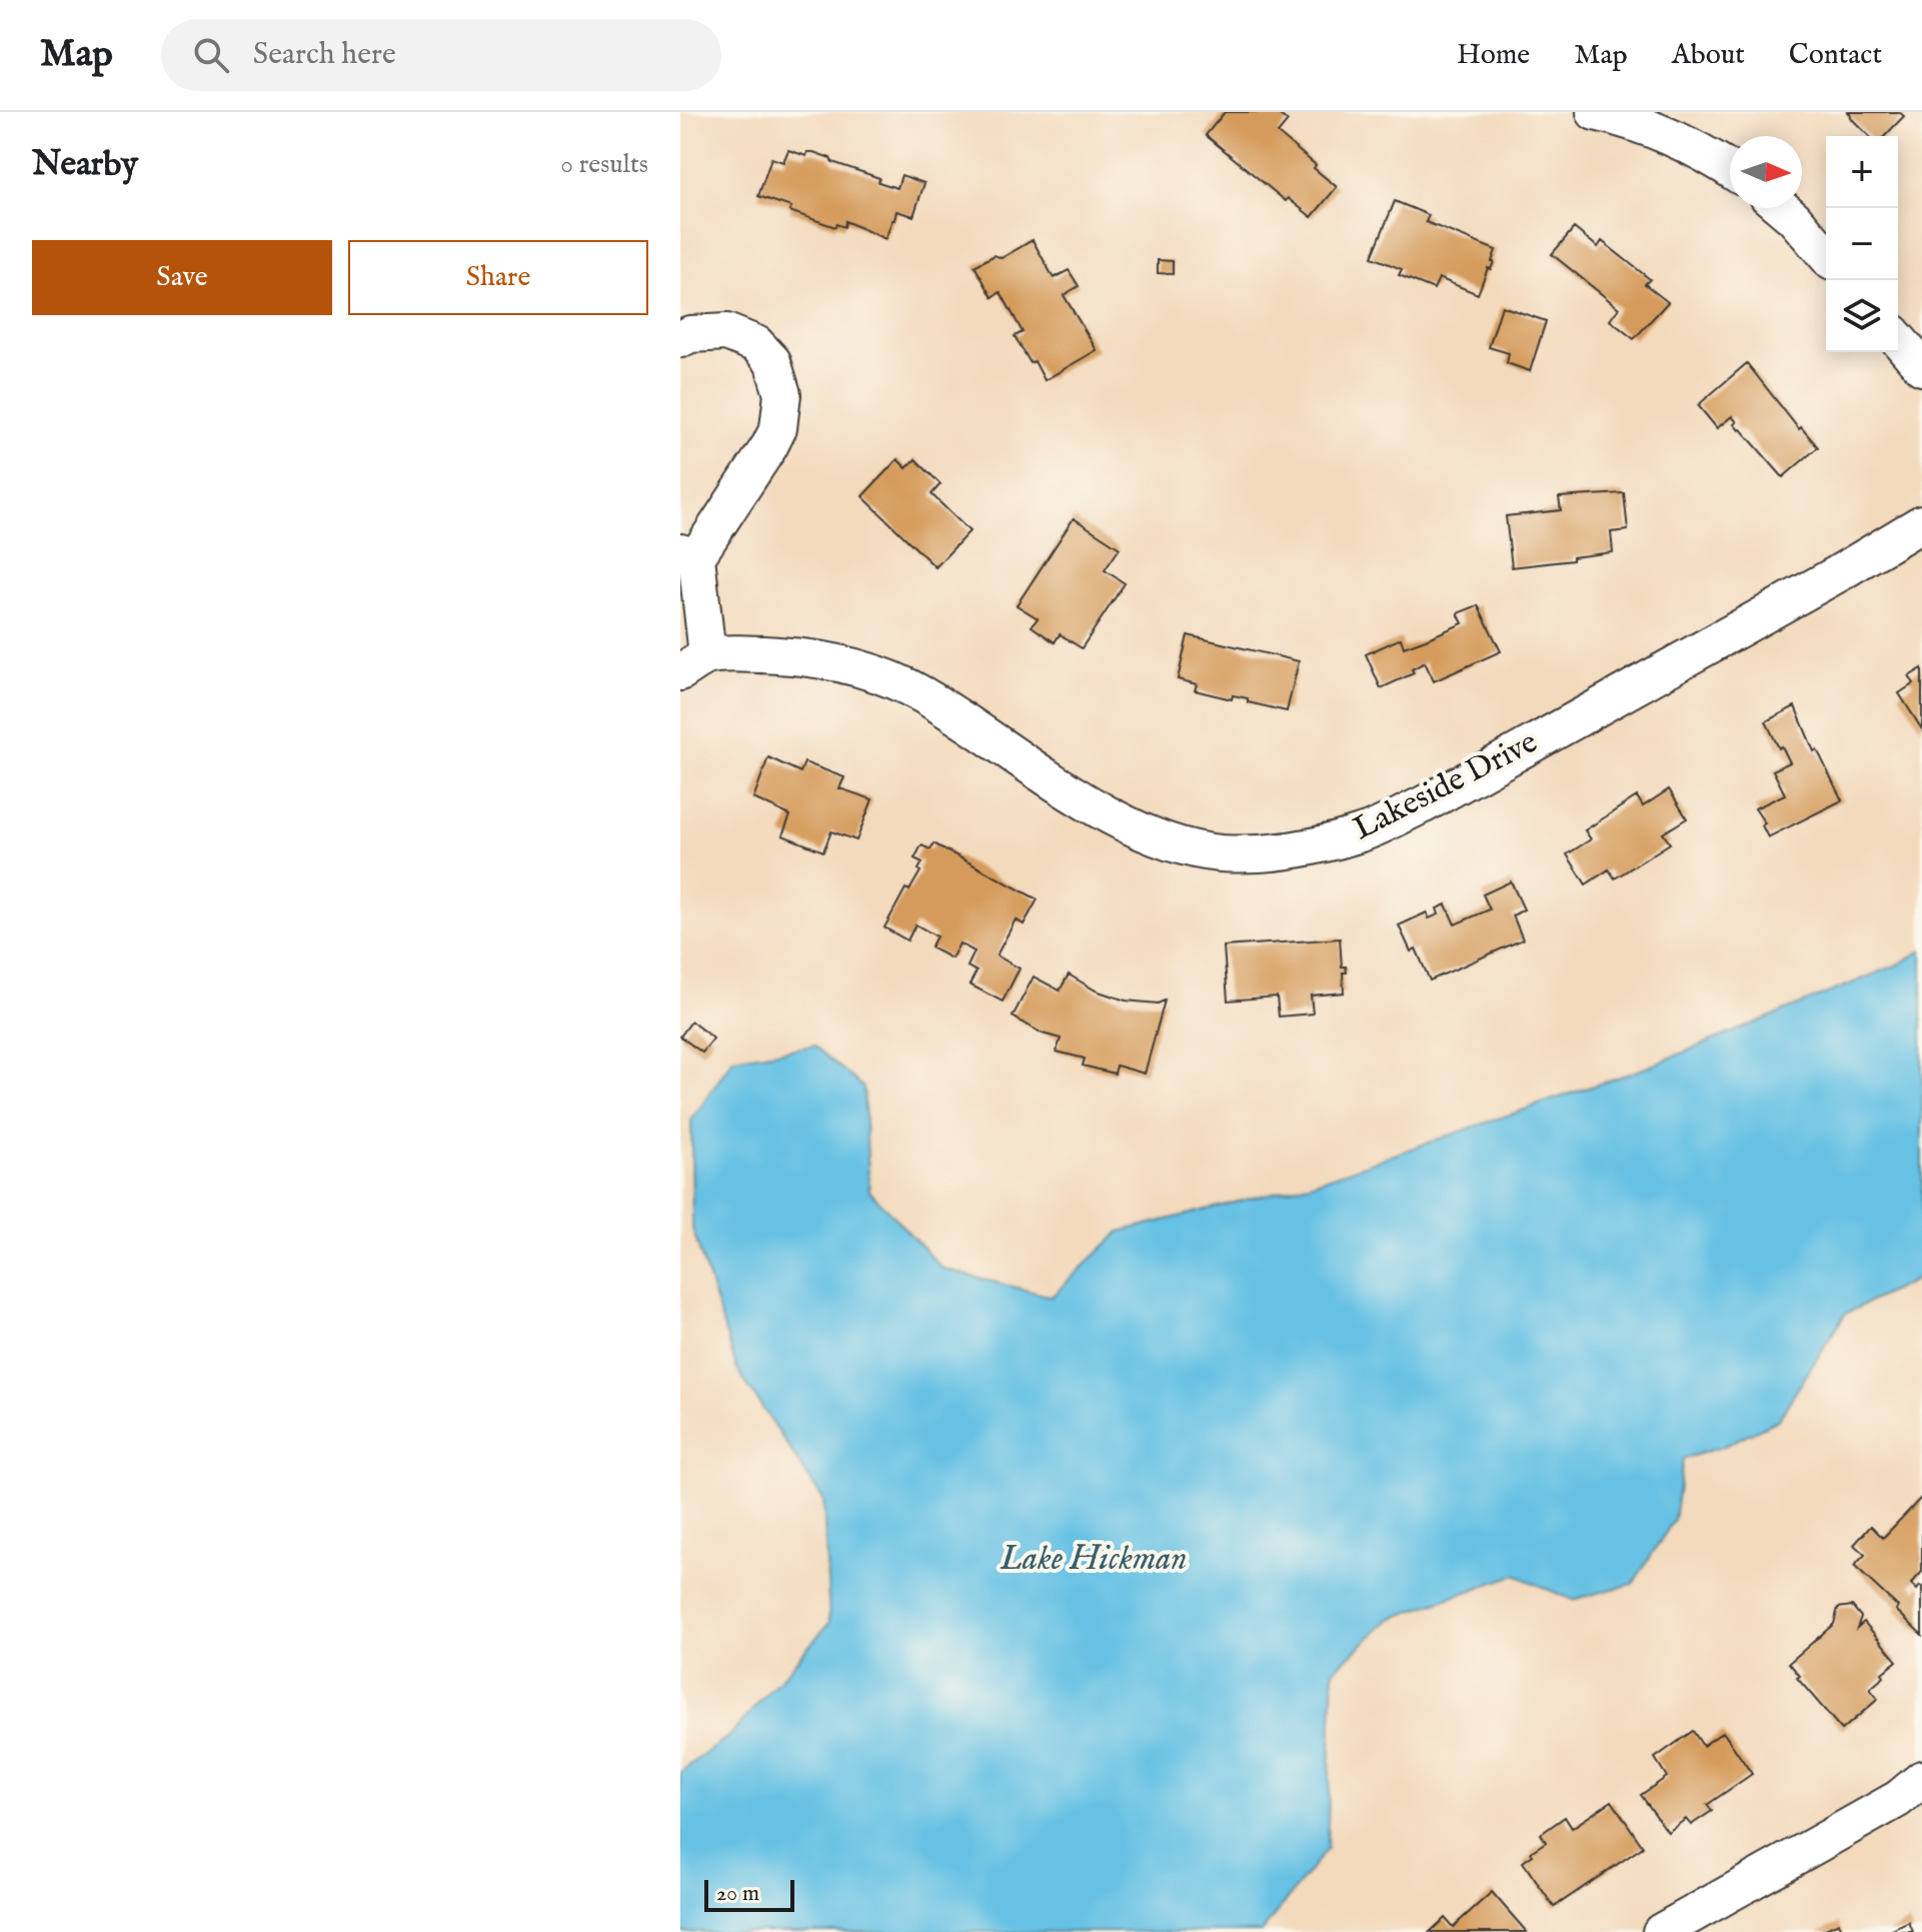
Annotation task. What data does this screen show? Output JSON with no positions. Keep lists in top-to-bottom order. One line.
{"streets":{"street":["Lakeside Drive"]},"water":["Lake Hickman"],"scale_bar":"20 m","north":"right","page":{"header":"Map","search":"Search here","nav":["Home","Map","About","Contact"],"heading":["Nearby","0 results"],"map_buttons":["+","−"],"buttons":["Save","Share"],"scale":"20 m"}}
